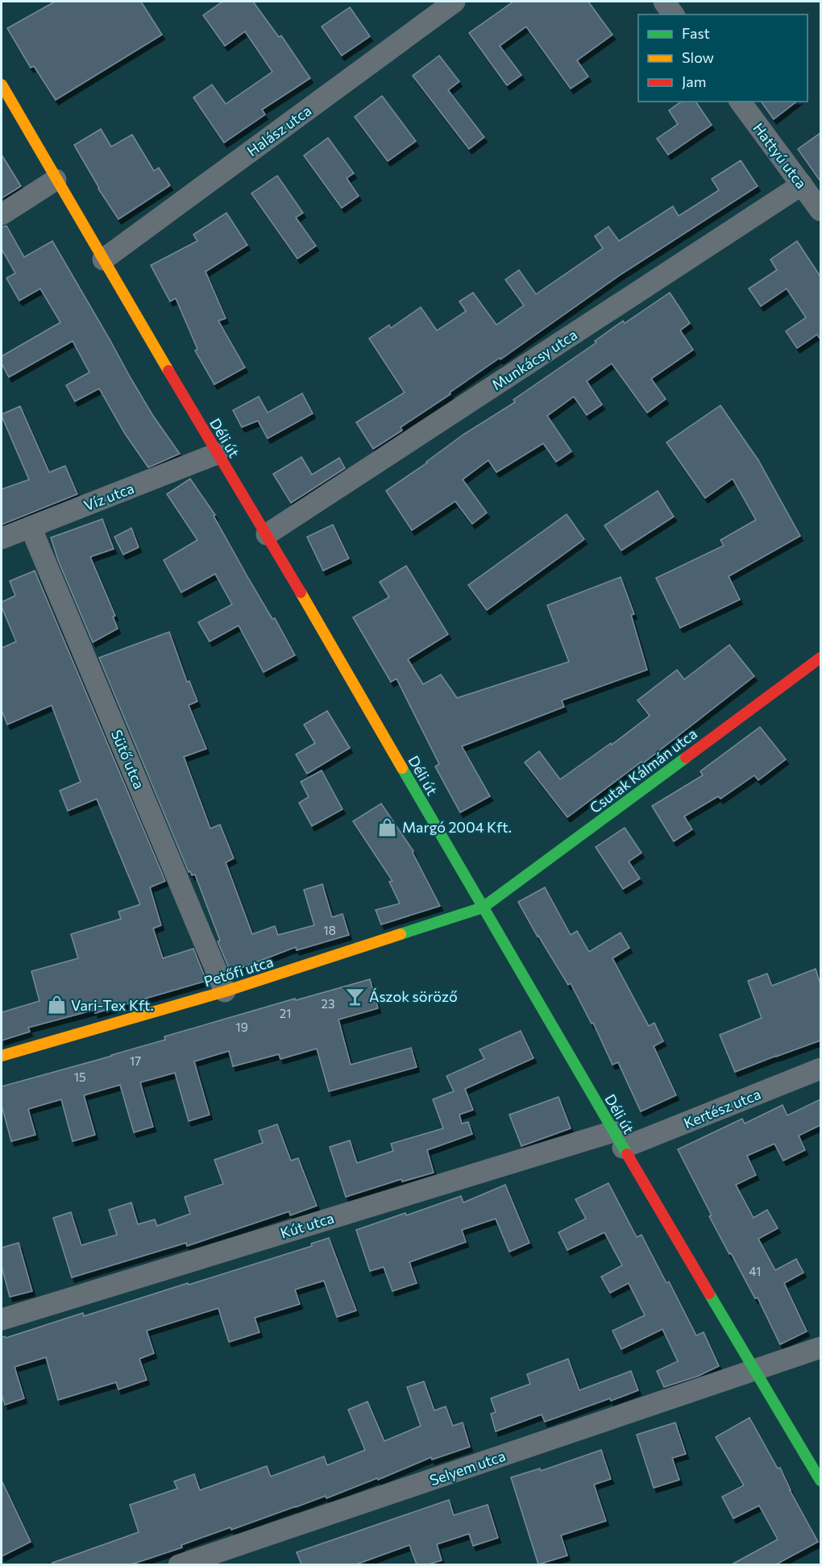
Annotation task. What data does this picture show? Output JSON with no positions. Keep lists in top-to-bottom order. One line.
{"streets":{"street":["Halász utca","Hattyú utca","Munkácsy utca","Déli út","Víz utca","Sütő utca","Csutak Kálmán utca","Petőfi utca","Kertész utca","Kút utca","Selyem utca"]},"crossings":[["Halász utca","Déli út"],["Hattyú utca","Munkácsy utca"],["Munkácsy utca","Déli út"],["Déli út","Víz utca"],["Déli út","Csutak Kálmán utca"],["Déli út","Petőfi utca"],["Déli út","Kertész utca"],["Déli út","Kút utca"],["Déli út","Selyem utca"],["Víz utca","Sütő utca"],["Sütő utca","Petőfi utca"],["Csutak Kálmán utca","Petőfi utca"],["Kertész utca","Kút utca"]],"places":{"shop":["Margó 2004 Kft.","Vari-Tex Kft."],"bar":["Ászok söröző"]},"house_numbers":["18","23","21","19","17","15","41"],"legend":["Fast","Slow","Jam"]}
